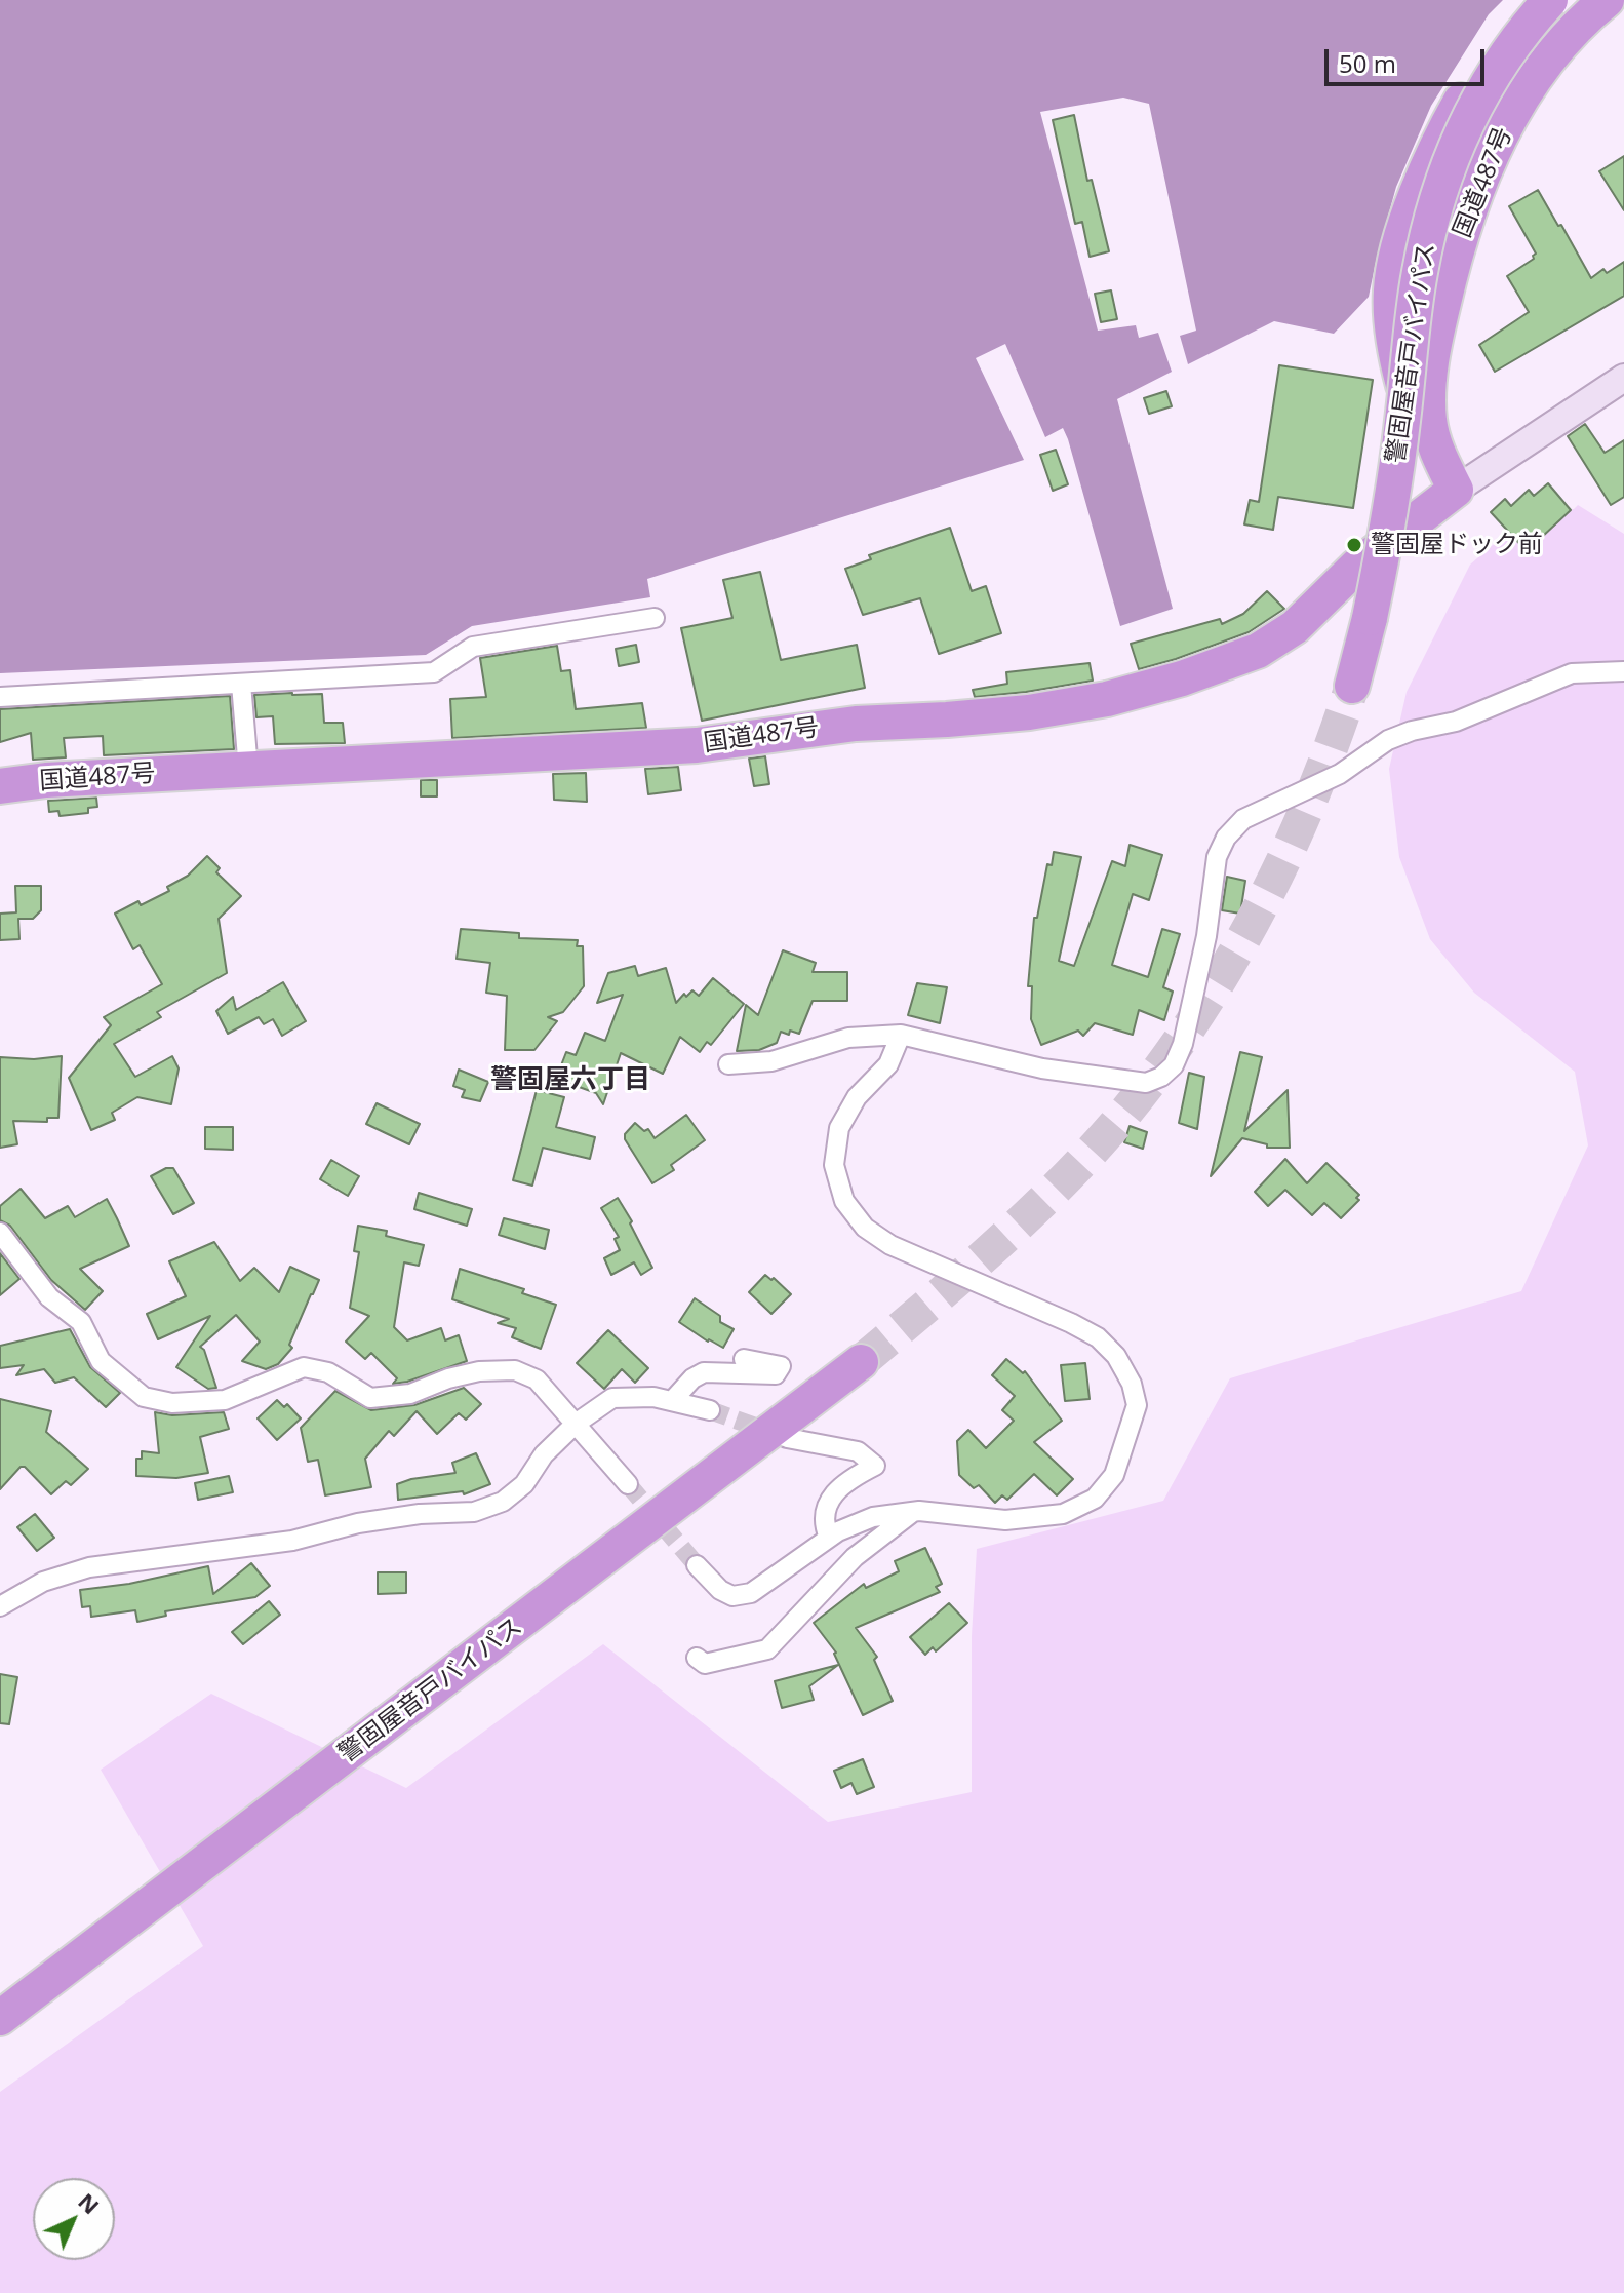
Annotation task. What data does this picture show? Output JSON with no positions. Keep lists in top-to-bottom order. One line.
{"streets":{"highway":["国道487号","警固屋音戸バイパス"]},"districts":["警固屋六丁目"],"places":["警固屋ドック前"],"scale_bar":"50 m","north":"top right"}
